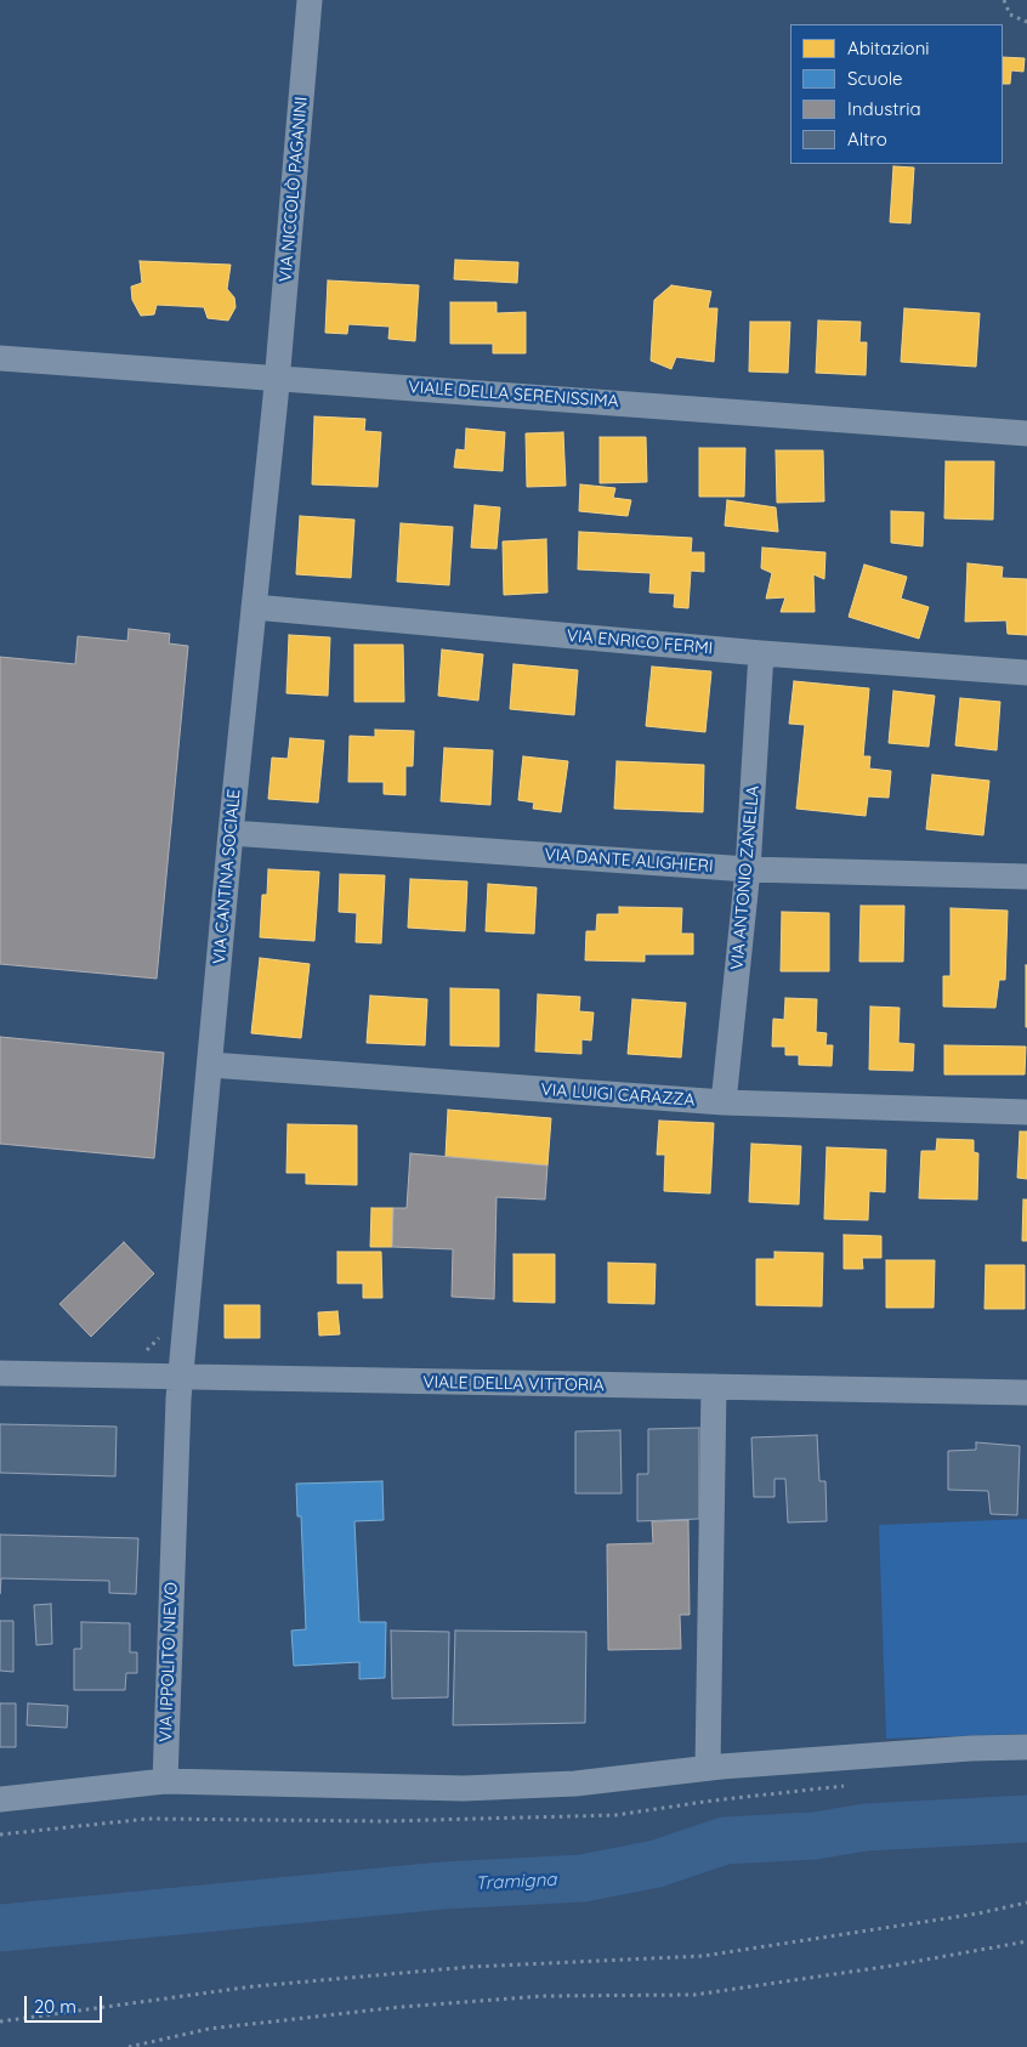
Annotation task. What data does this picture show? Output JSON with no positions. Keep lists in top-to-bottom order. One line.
{"streets":{"street":["VIA NICCOLÒ PAGANINI","VIALE DELLA SERENISSIMA","VIA ENRICO FERMI","VIA DANTE ALIGHIERI","VIA CANTINA SOCIALE","VIA ANTONIO ZANELLA","VIA LUIGI CARAZZA","VIALE DELLA VITTORIA","VIA IPPOLITO NIEVO"]},"crossings":[["VIA NICCOLÒ PAGANINI","VIALE DELLA SERENISSIMA"],["VIA NICCOLÒ PAGANINI","VIA CANTINA SOCIALE"],["VIALE DELLA SERENISSIMA","VIA CANTINA SOCIALE"],["VIA ENRICO FERMI","VIA CANTINA SOCIALE"],["VIA ENRICO FERMI","VIA ANTONIO ZANELLA"],["VIA DANTE ALIGHIERI","VIA CANTINA SOCIALE"],["VIA DANTE ALIGHIERI","VIA ANTONIO ZANELLA"],["VIA CANTINA SOCIALE","VIA LUIGI CARAZZA"],["VIA CANTINA SOCIALE","VIALE DELLA VITTORIA"],["VIA CANTINA SOCIALE","VIA IPPOLITO NIEVO"],["VIA ANTONIO ZANELLA","VIA LUIGI CARAZZA"],["VIALE DELLA VITTORIA","VIA IPPOLITO NIEVO"]],"water":["Tramigna"],"legend":["Abitazioni","Scuole","Industria","Altro"],"scale_bar":"20 m"}
